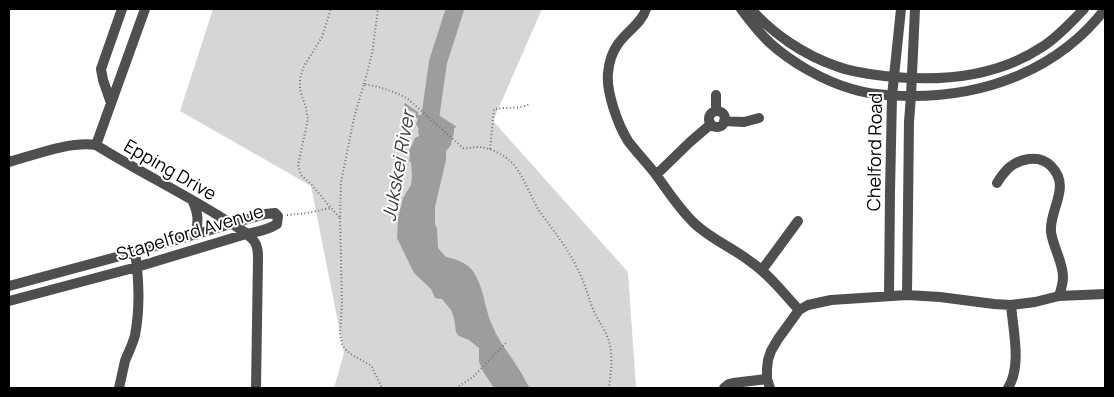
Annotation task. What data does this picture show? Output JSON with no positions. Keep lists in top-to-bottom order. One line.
{"streets":{"street":["Chelford Road","Epping Drive","Stapelford Avenue"]},"crossings":[["Epping Drive","Stapelford Avenue"]],"water":["Jukskei River"]}
